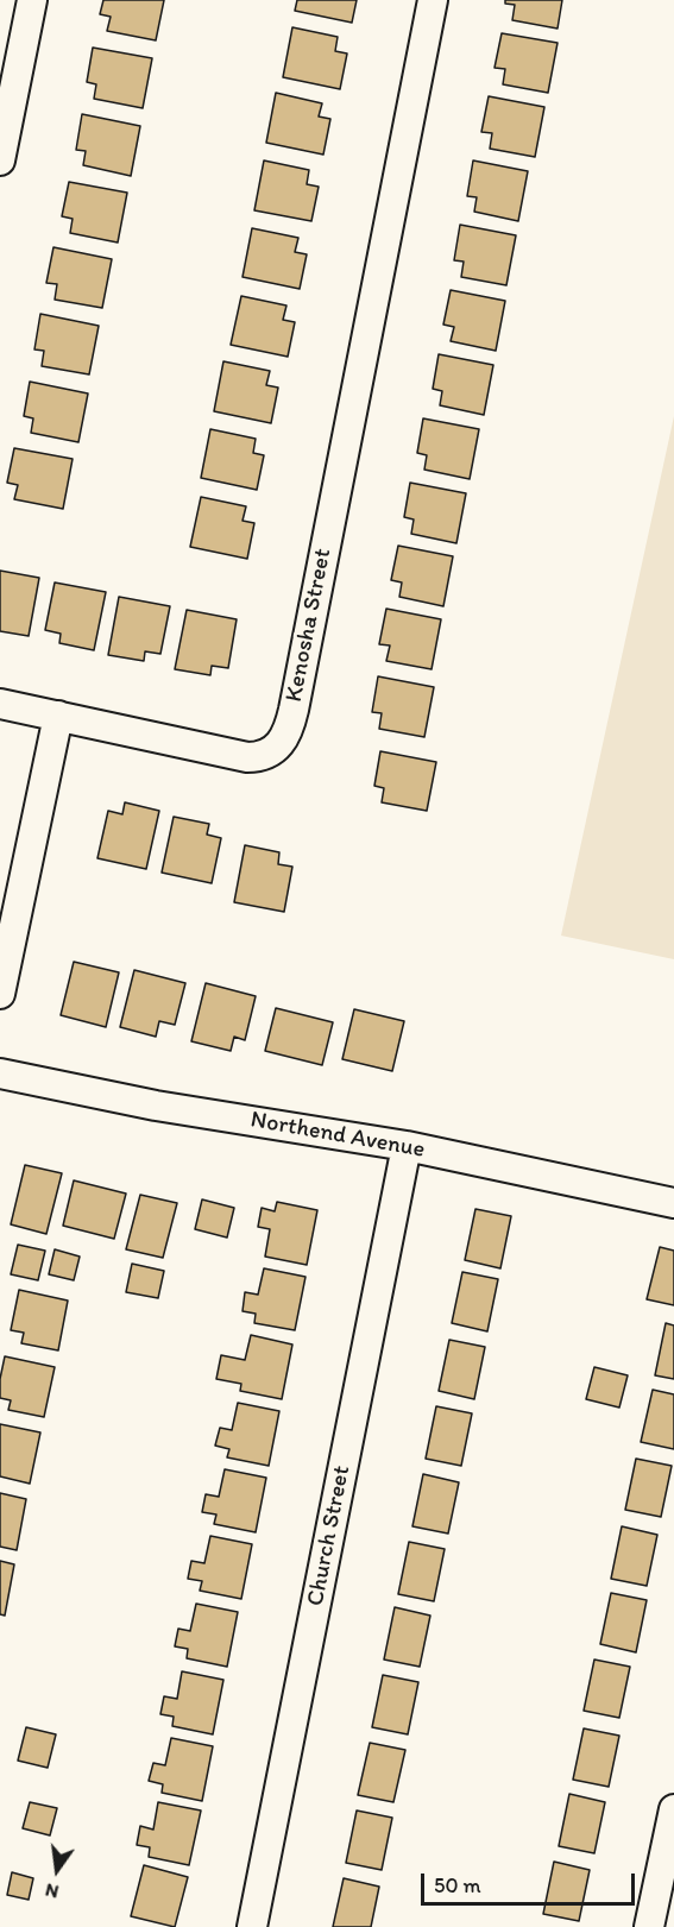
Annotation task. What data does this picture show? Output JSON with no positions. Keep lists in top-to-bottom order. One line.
{"streets":{"street":["Kenosha Street","Northend Avenue","Church Street"]},"crossings":[["Northend Avenue","Church Street"]],"scale_bar":"50 m","north":"bottom"}
